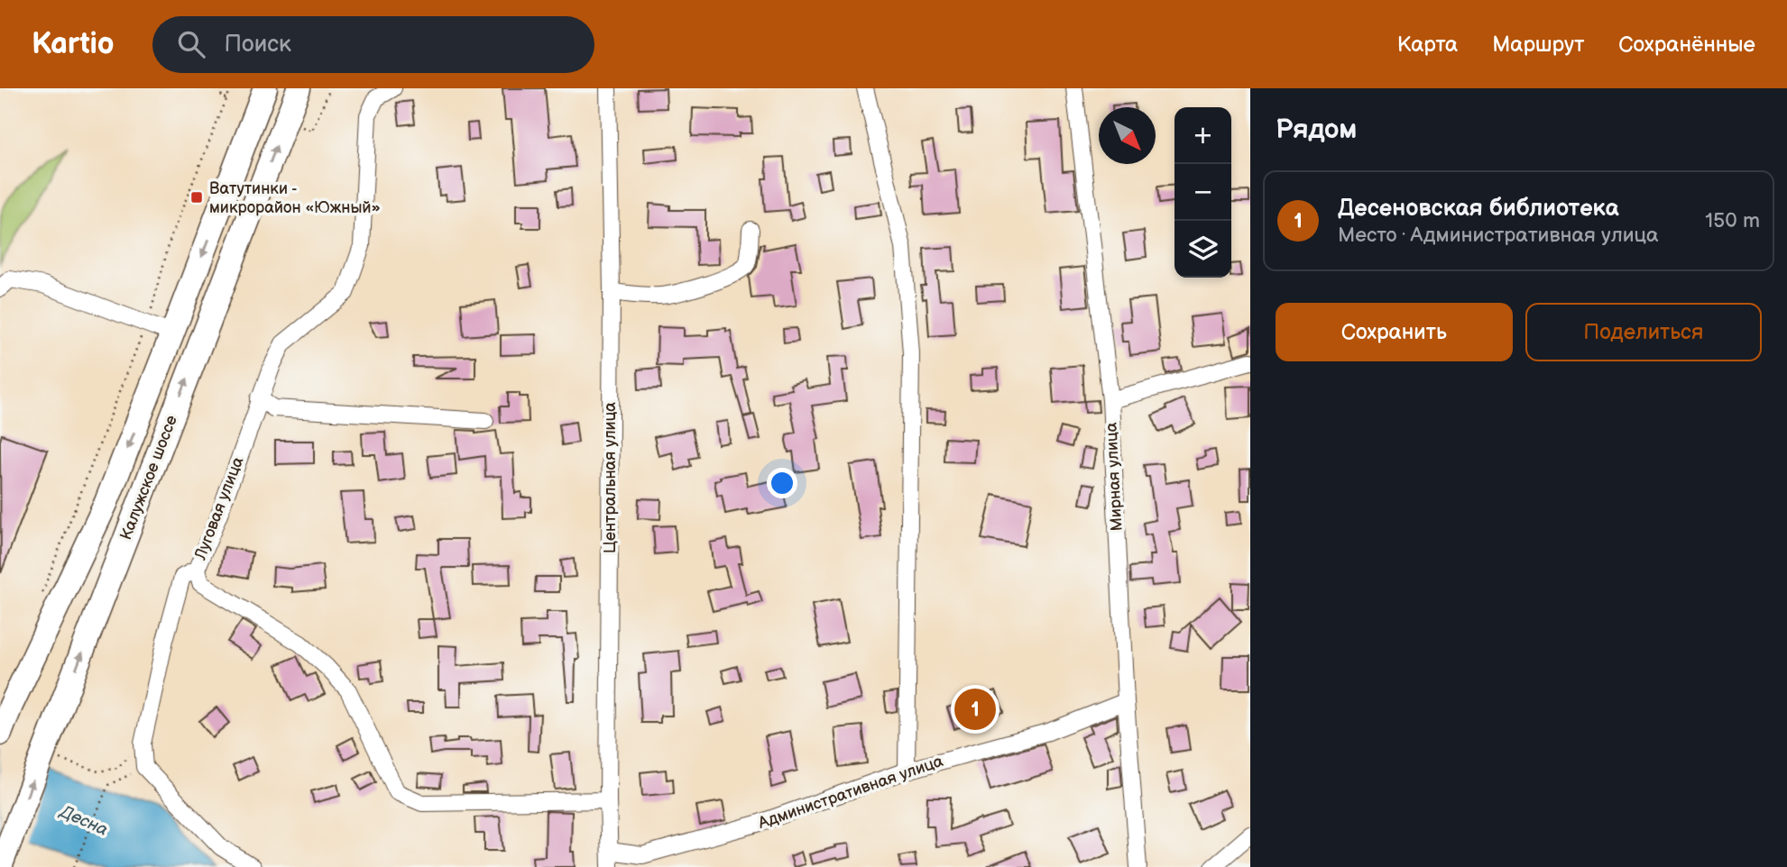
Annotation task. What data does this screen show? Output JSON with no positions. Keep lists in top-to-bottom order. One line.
{"streets":{"highway":["Калужское шоссе"],"street":["Мирная улица","Центральная улица","Луговая улица","Административная улица"]},"crossings":[["Мирная улица","Административная улица"],["Центральная улица","Луговая улица"],["Центральная улица","Административная улица"]],"water":["Десна"],"places":{"transit":["Ватутинки - микрорайон «Южный»"]},"north":"bottom right","page":{"header":"Kartio","search":"Поиск","nav":["Карта","Маршрут","Сохранённые"],"heading":"Рядом","map_buttons":["+","−"],"list":[{"mark":"1","name":"Десеновская библиотека","note":"Место · Административная улица","value":"150 m"}],"buttons":["Сохранить","Поделиться"],"pins":"1"}}
